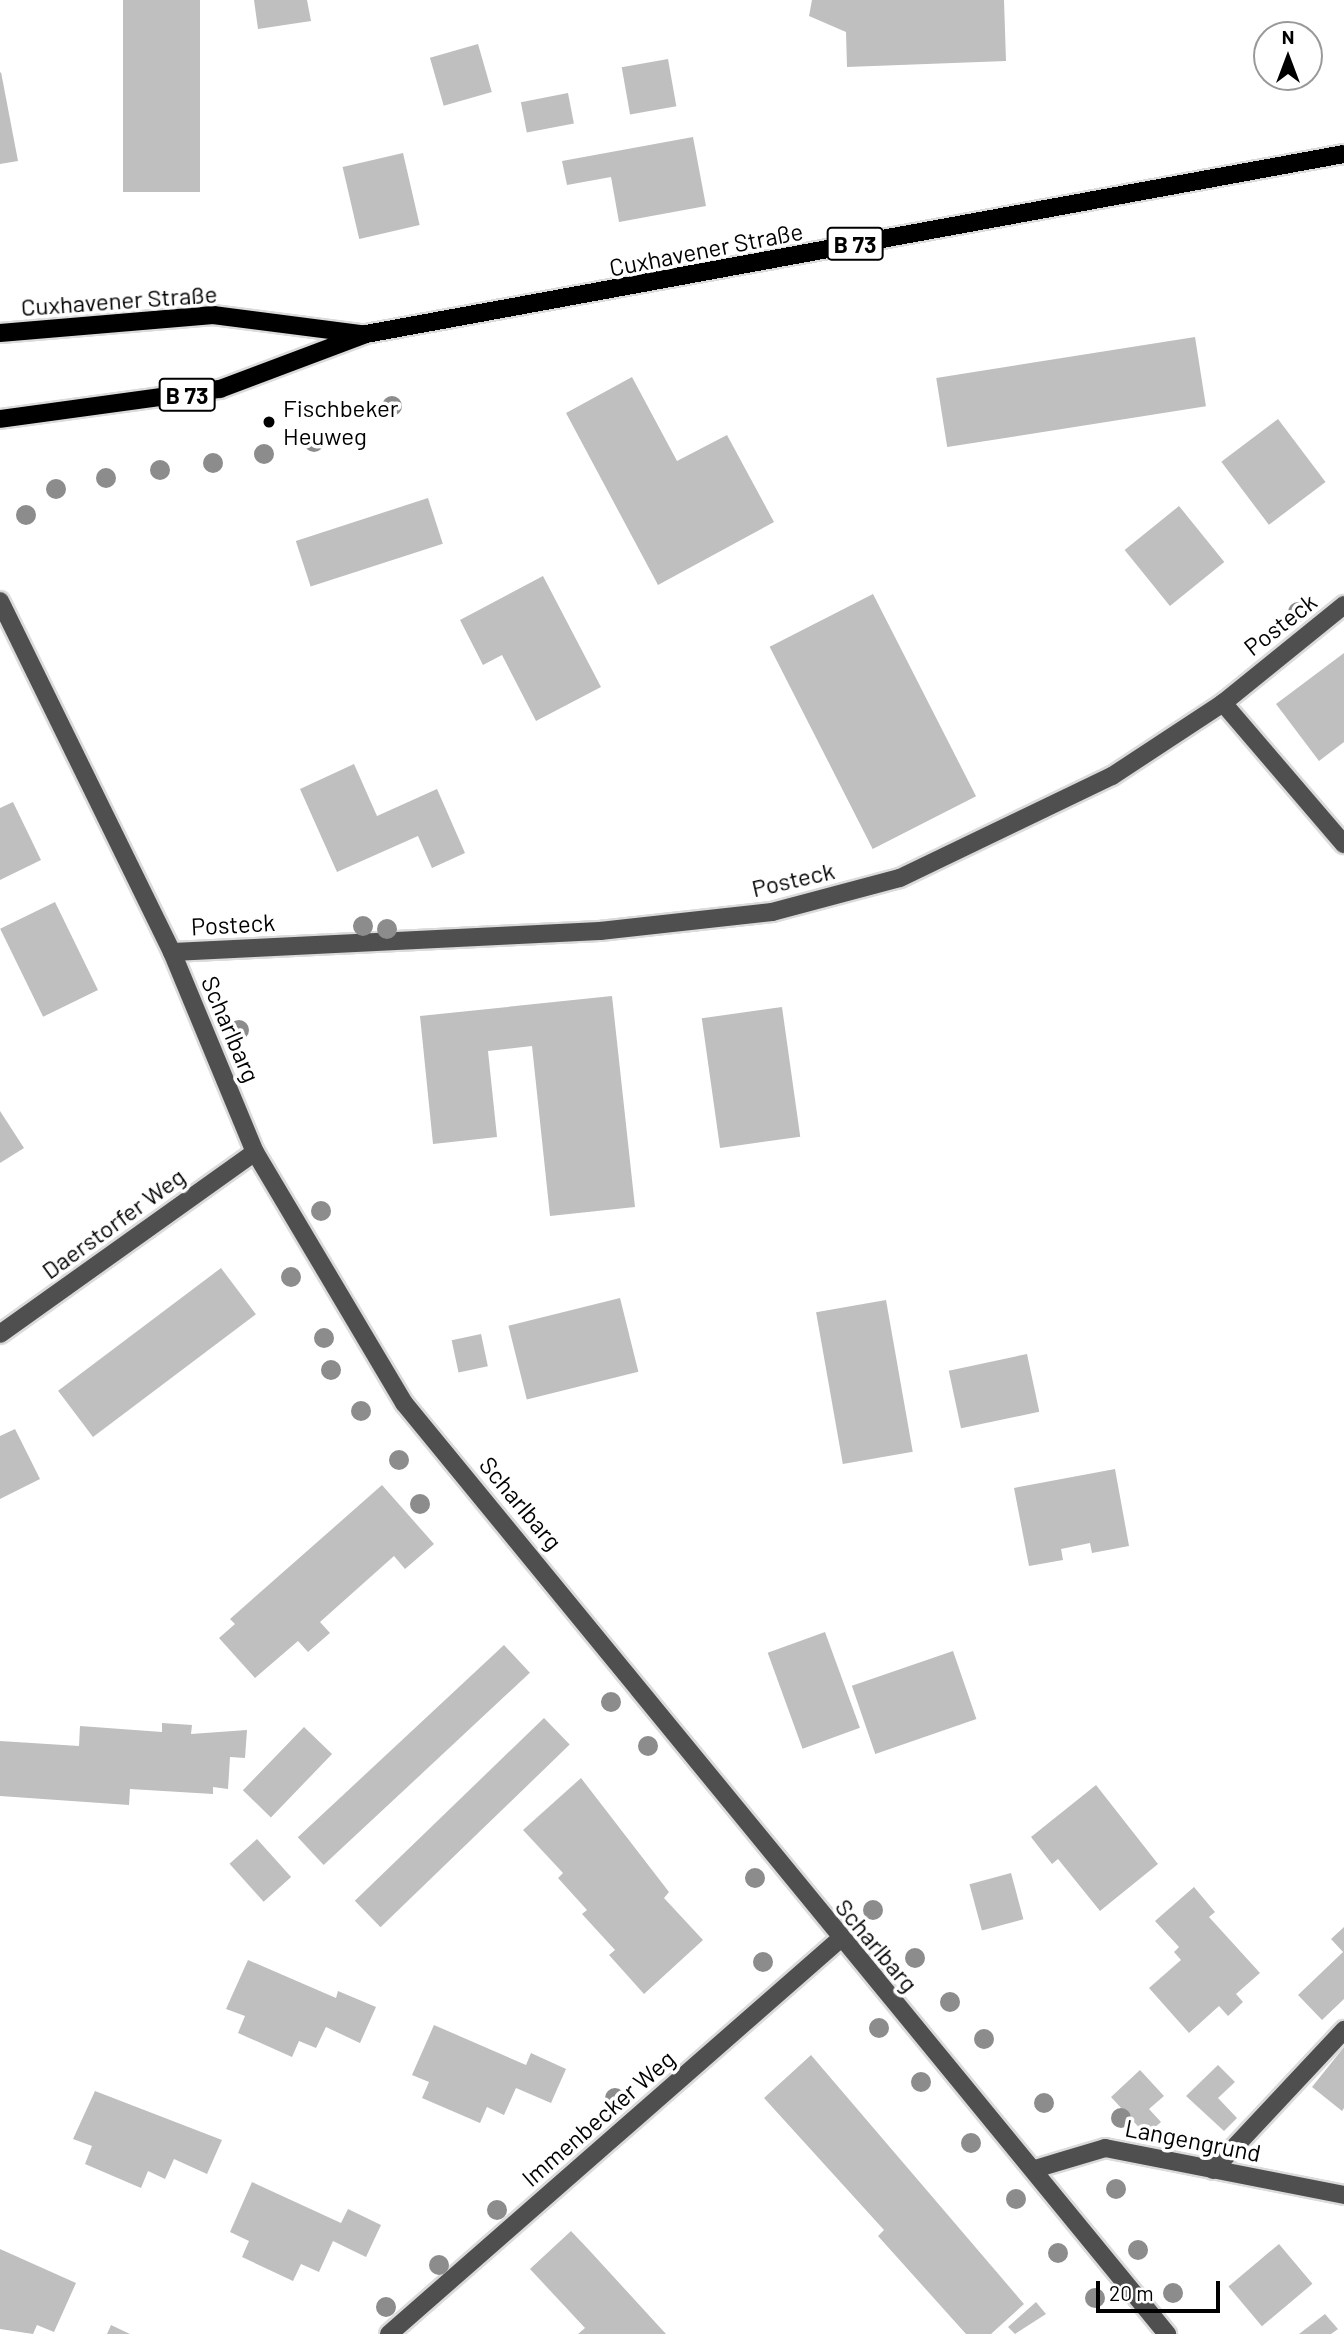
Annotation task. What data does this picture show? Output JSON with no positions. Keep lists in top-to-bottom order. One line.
{"streets":{"main road":["B 73","Cuxhavener Straße"],"street":["Posteck","Scharlbarg","Daerstorfer Weg","Immenbecker Weg","Langengrund"]},"crossings":[["Posteck","Scharlbarg"],["Scharlbarg","Daerstorfer Weg"],["Scharlbarg","Immenbecker Weg"],["Scharlbarg","Langengrund"]],"places":["Fischbeker Heuweg"],"scale_bar":"20 m","north":"top"}
